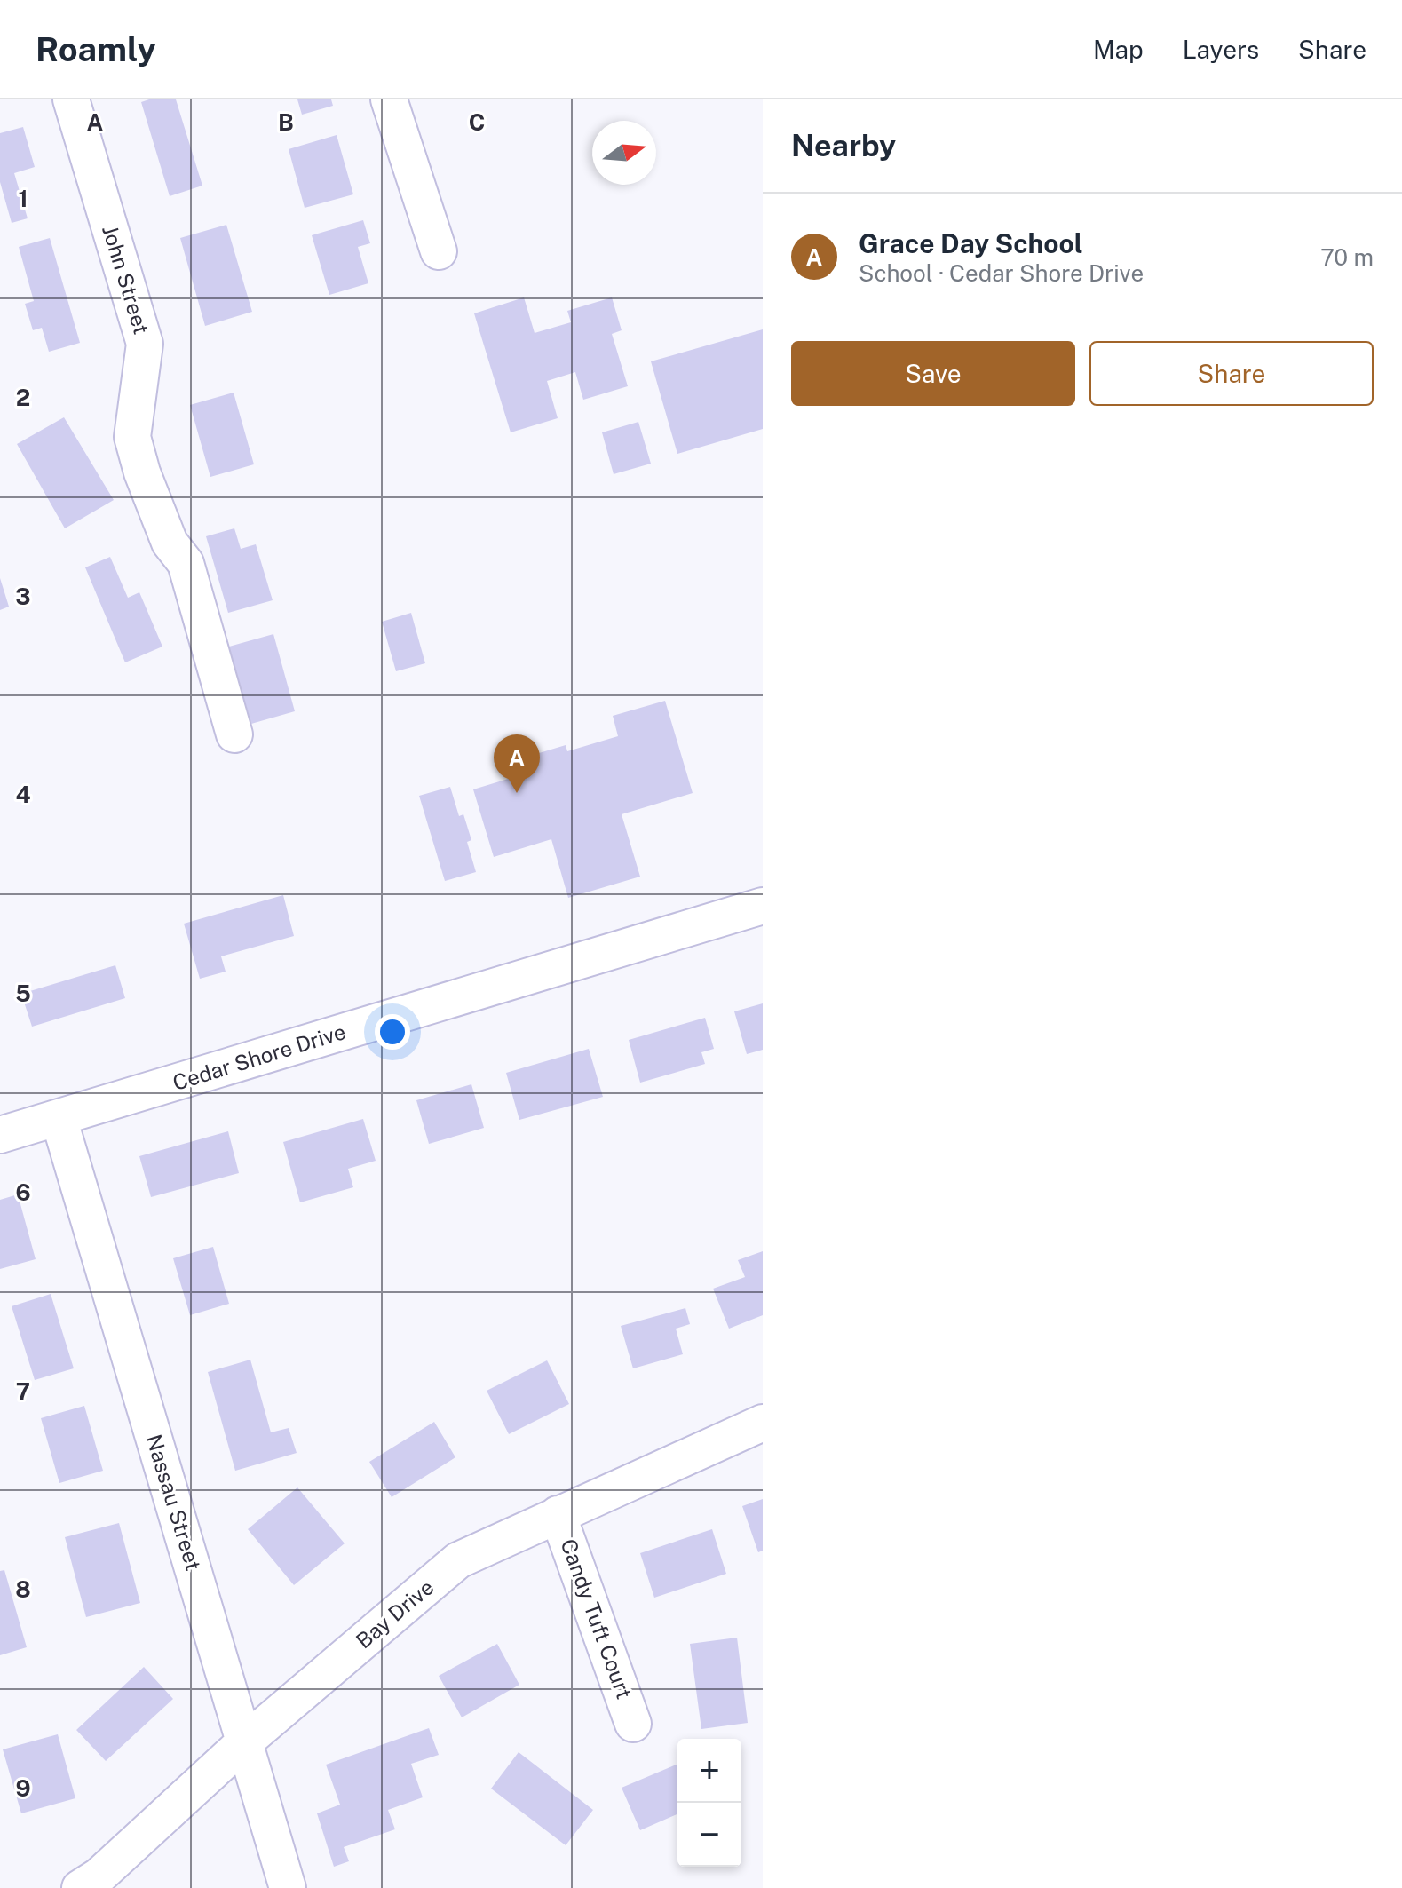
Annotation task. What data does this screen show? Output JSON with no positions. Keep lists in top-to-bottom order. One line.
{"streets":{"street":["John Street","Cedar Shore Drive","Nassau Street","Bay Drive","Candy Tuft Court"]},"crossings":[["Cedar Shore Drive","Nassau Street"],["Nassau Street","Bay Drive"],["Bay Drive","Candy Tuft Court"]],"north":"right","page":{"header":"Roamly","nav":["Map","Layers","Share"],"heading":"Nearby","list":[{"mark":"A","name":"Grace Day School","note":"School · Cedar Shore Drive","value":"70 m"}],"buttons":["Save","Share"],"pins":"A","map_buttons":["+","−"]},"grid":{"columns":["A","B","C"],"rows":["1","2","3","4","5","6","7","8","9"]}}
